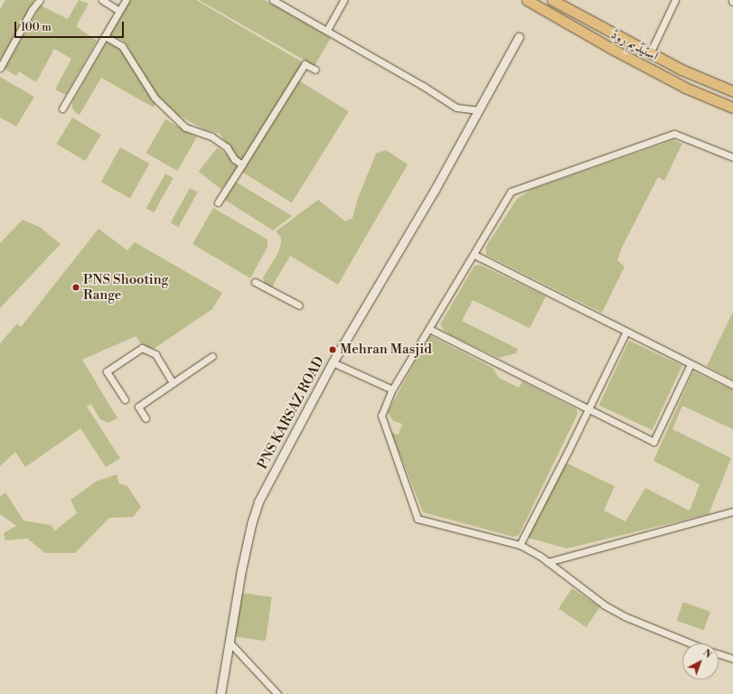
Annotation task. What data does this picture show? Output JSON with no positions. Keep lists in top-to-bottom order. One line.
{"streets":{"main road":["اسٹیڈیم روڈ"],"street":["PNS KARSAZ ROAD"]},"places":["PNS Shooting Range","Mehran Masjid"],"scale_bar":"100 m","north":"top right"}
